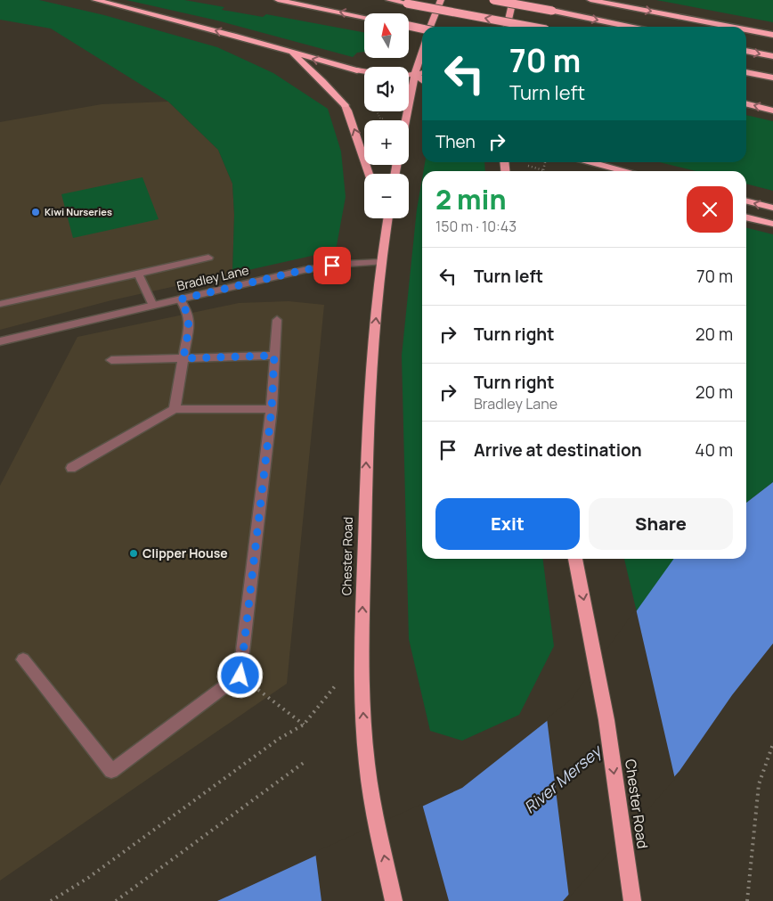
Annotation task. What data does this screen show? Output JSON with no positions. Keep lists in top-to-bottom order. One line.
{"streets":{"highway":["Chester Road"],"street":["Bradley Lane"]},"crossings":[["Bradley Lane","Chester Road"]],"water":["River Mersey"],"places":["Kiwi Nurseries","Clipper House"],"north":"top","page":{"map_buttons":["+","−"],"turn":["70 m","Turn left"],"then":"Then","heading":["2 min","150 m · 10:43"],"list":[{"name":"Turn left","value":"70 m"},{"name":"Turn right","value":"20 m"},{"name":"Turn right","note":"Bradley Lane","value":"20 m"},{"name":"Arrive at destination","value":"40 m"}],"buttons":["Exit","Share"]}}
